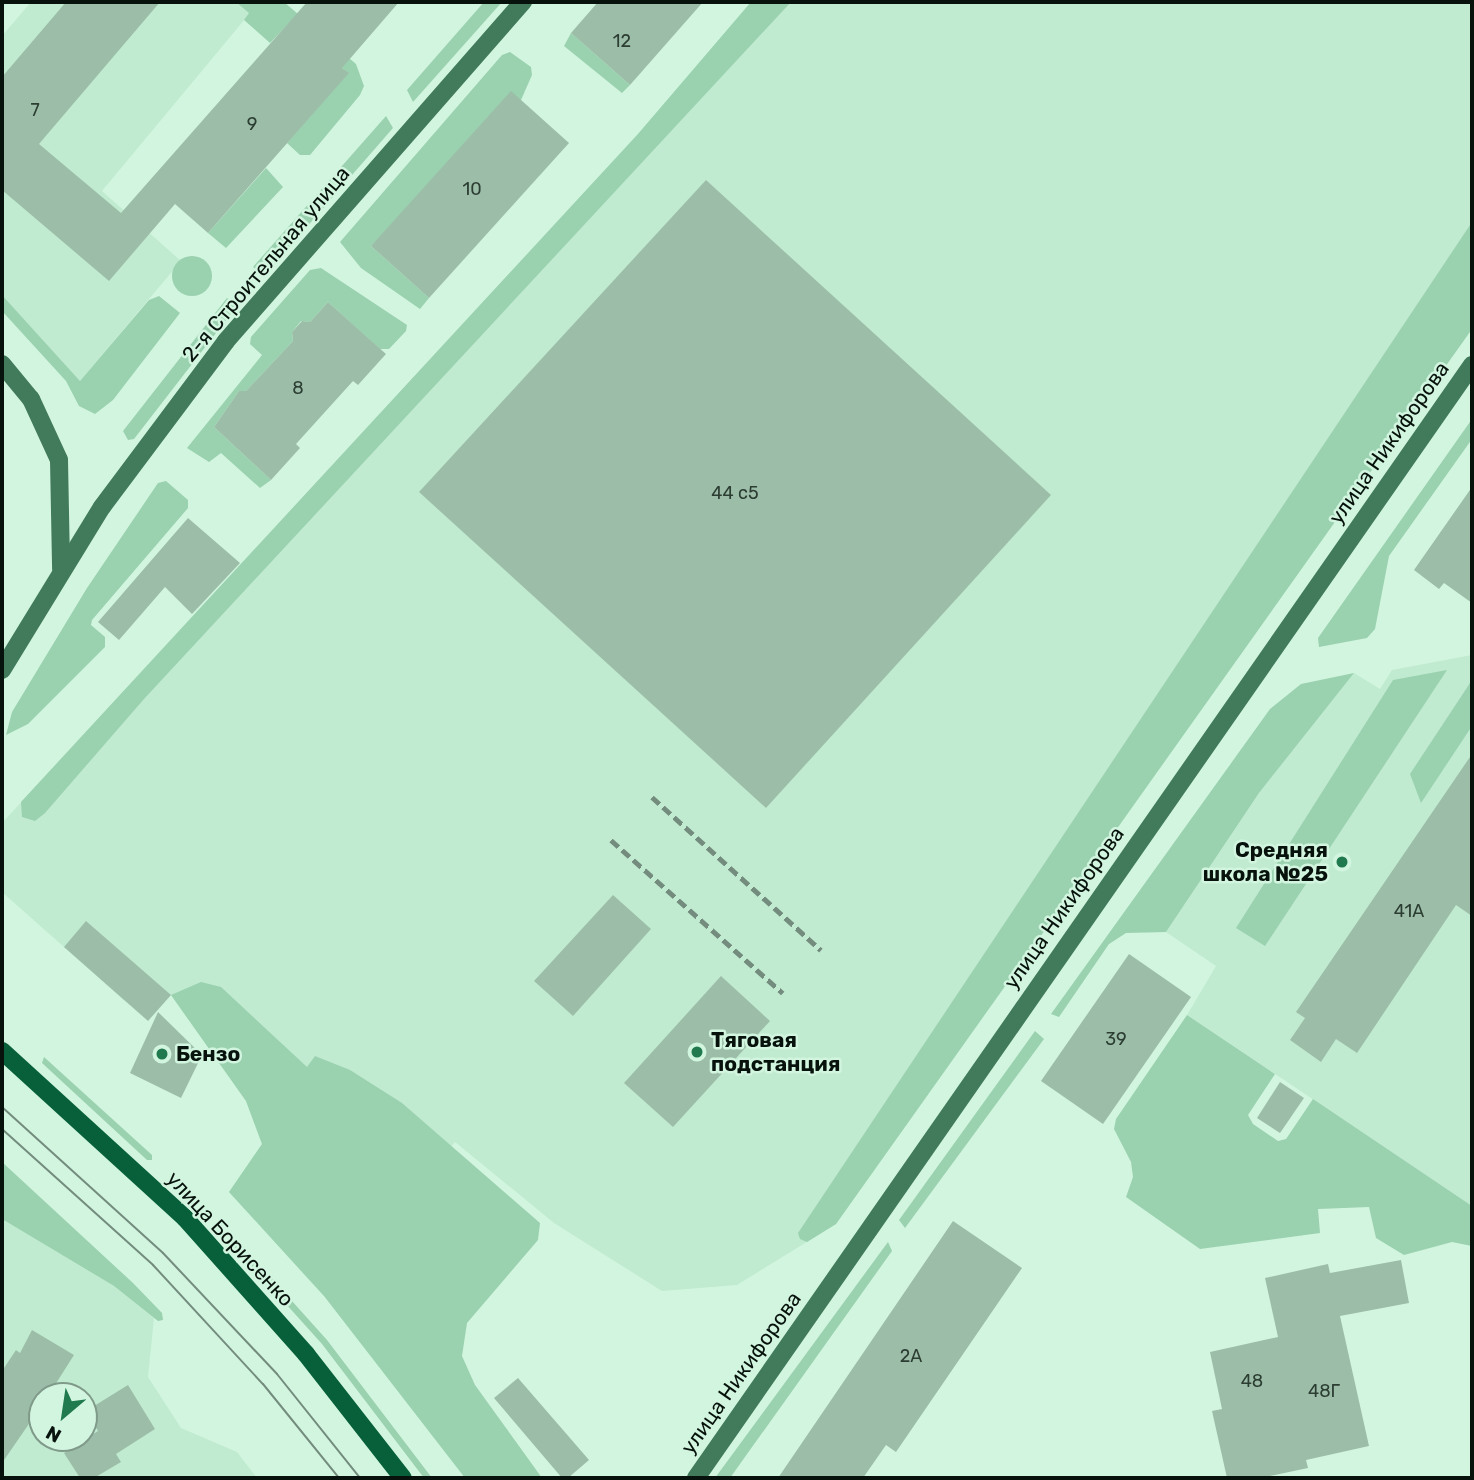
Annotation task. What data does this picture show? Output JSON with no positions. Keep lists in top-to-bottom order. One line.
{"streets":{"main road":["2-я Строительная улица","улица Никифорова","улица Борисенко"]},"places":["Средняя школа №25","Тяговая подстанция","Бензо"],"house_numbers":["12","7","9","10","8","44 с5","41А","39","2А","48","48Г"],"north":"bottom left"}
